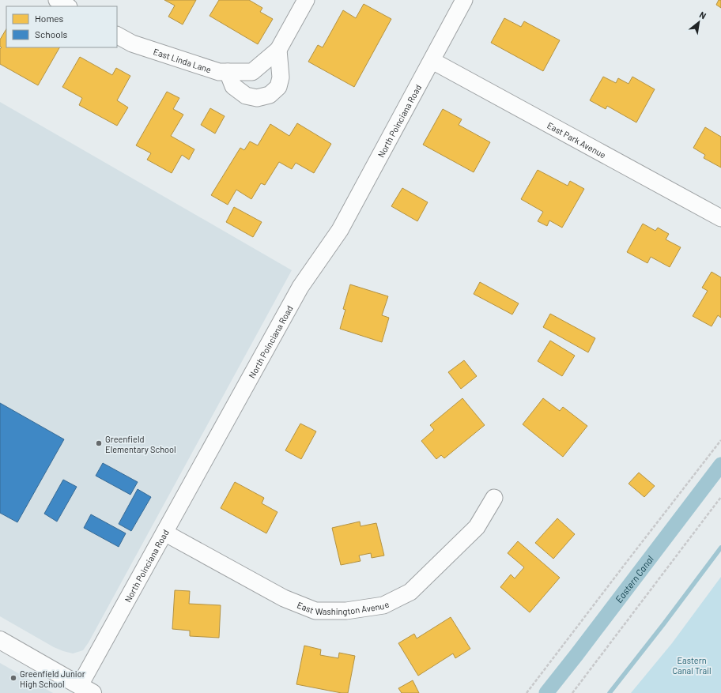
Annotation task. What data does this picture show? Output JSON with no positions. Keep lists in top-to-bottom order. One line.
{"streets":{"street":["East Linda Lane","North Poinciana Road","East Park Avenue","East Washington Avenue"]},"crossings":[["North Poinciana Road","East Park Avenue"],["North Poinciana Road","East Washington Avenue"]],"water":["Eastern Canal"],"parks":["Eastern Canal Trail"],"places":["Greenfield Elementary School","Greenfield Junior High School"],"legend":["Homes","Schools"],"north":"top right"}
